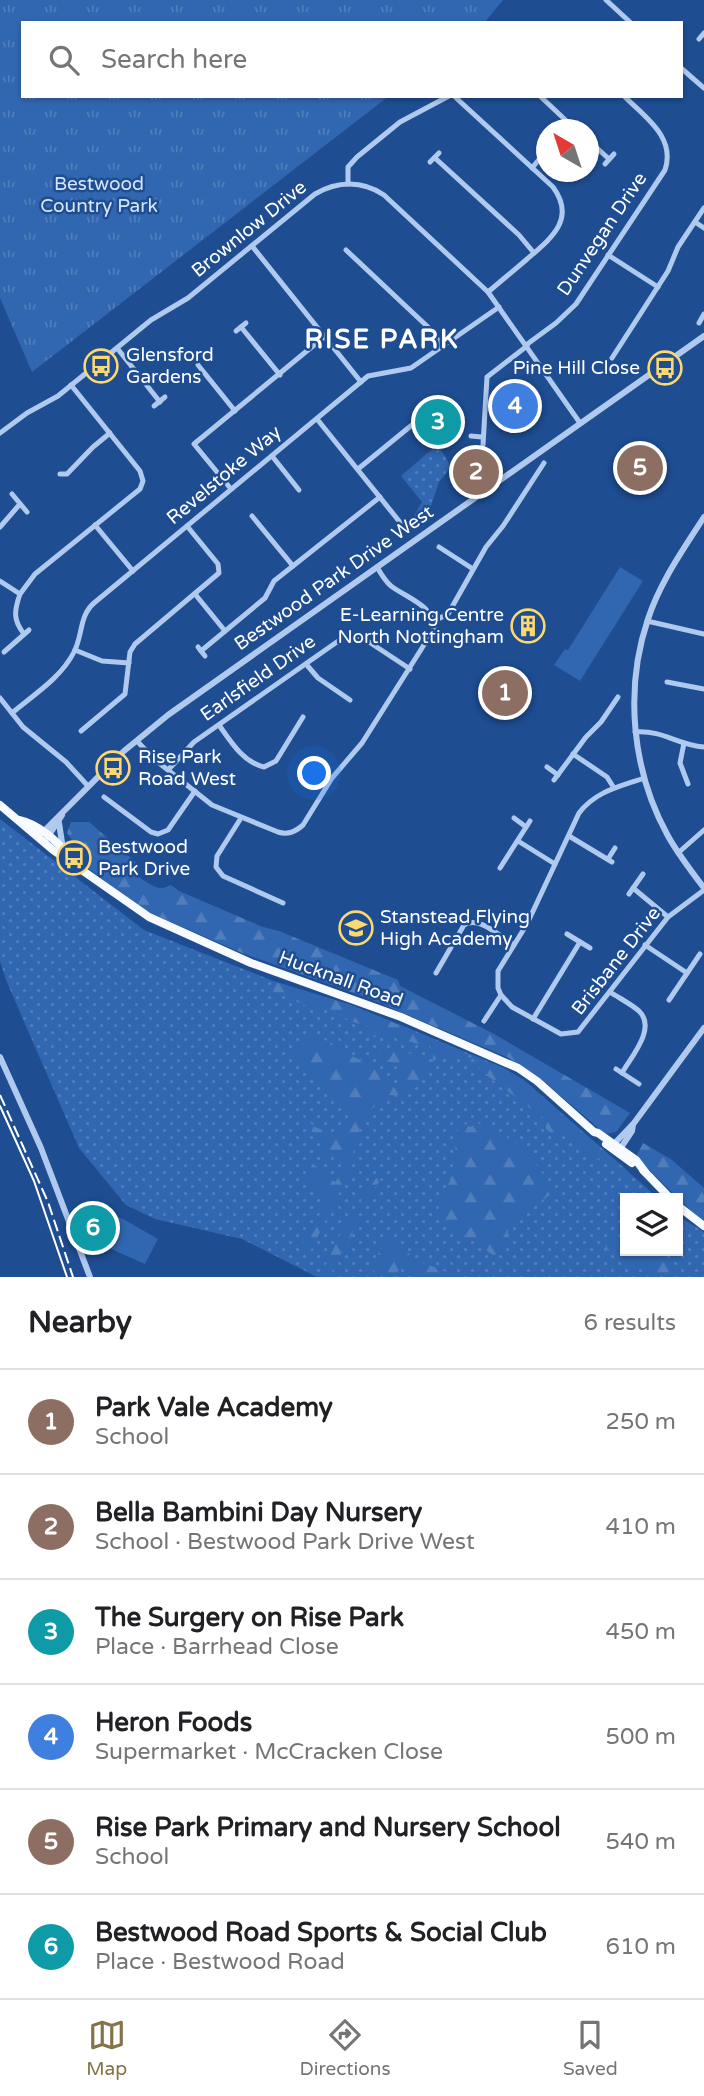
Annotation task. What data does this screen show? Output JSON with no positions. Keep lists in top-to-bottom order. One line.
{"streets":{"main road":["Hucknall Road"],"street":["Brownlow Drive","Dunvegan Drive","Revelstoke Way","Bestwood Park Drive West","Earlsfield Drive","Brisbane Drive"]},"districts":["RISE PARK"],"parks":["Bestwood Country Park"],"places":{"bus stop":["Glensford Gardens","Pine Hill Close","Rise Park Road West","Bestwood Park Drive"],"building":["E-Learning Centre North Nottingham"],"school or university":["Stanstead Flying High Academy"]},"north":"top left","page":{"search":"Search here","pins":["4","3","5","2","1","6"],"heading":["Nearby","6 results"],"list":[{"mark":"1","name":"Park Vale Academy","note":"School","value":"250 m"},{"mark":"2","name":"Bella Bambini Day Nursery","note":"School · Bestwood Park Drive West","value":"410 m"},{"mark":"3","name":"The Surgery on Rise Park","note":"Place · Barrhead Close","value":"450 m"},{"mark":"4","name":"Heron Foods","note":"Supermarket · McCracken Close","value":"500 m"},{"mark":"5","name":"Rise Park Primary and Nursery School","note":"School","value":"540 m"},{"mark":"6","name":"Bestwood Road Sports & Social Club","note":"Place · Bestwood Road","value":"610 m"}],"nav":["Map","Directions","Saved"]}}
